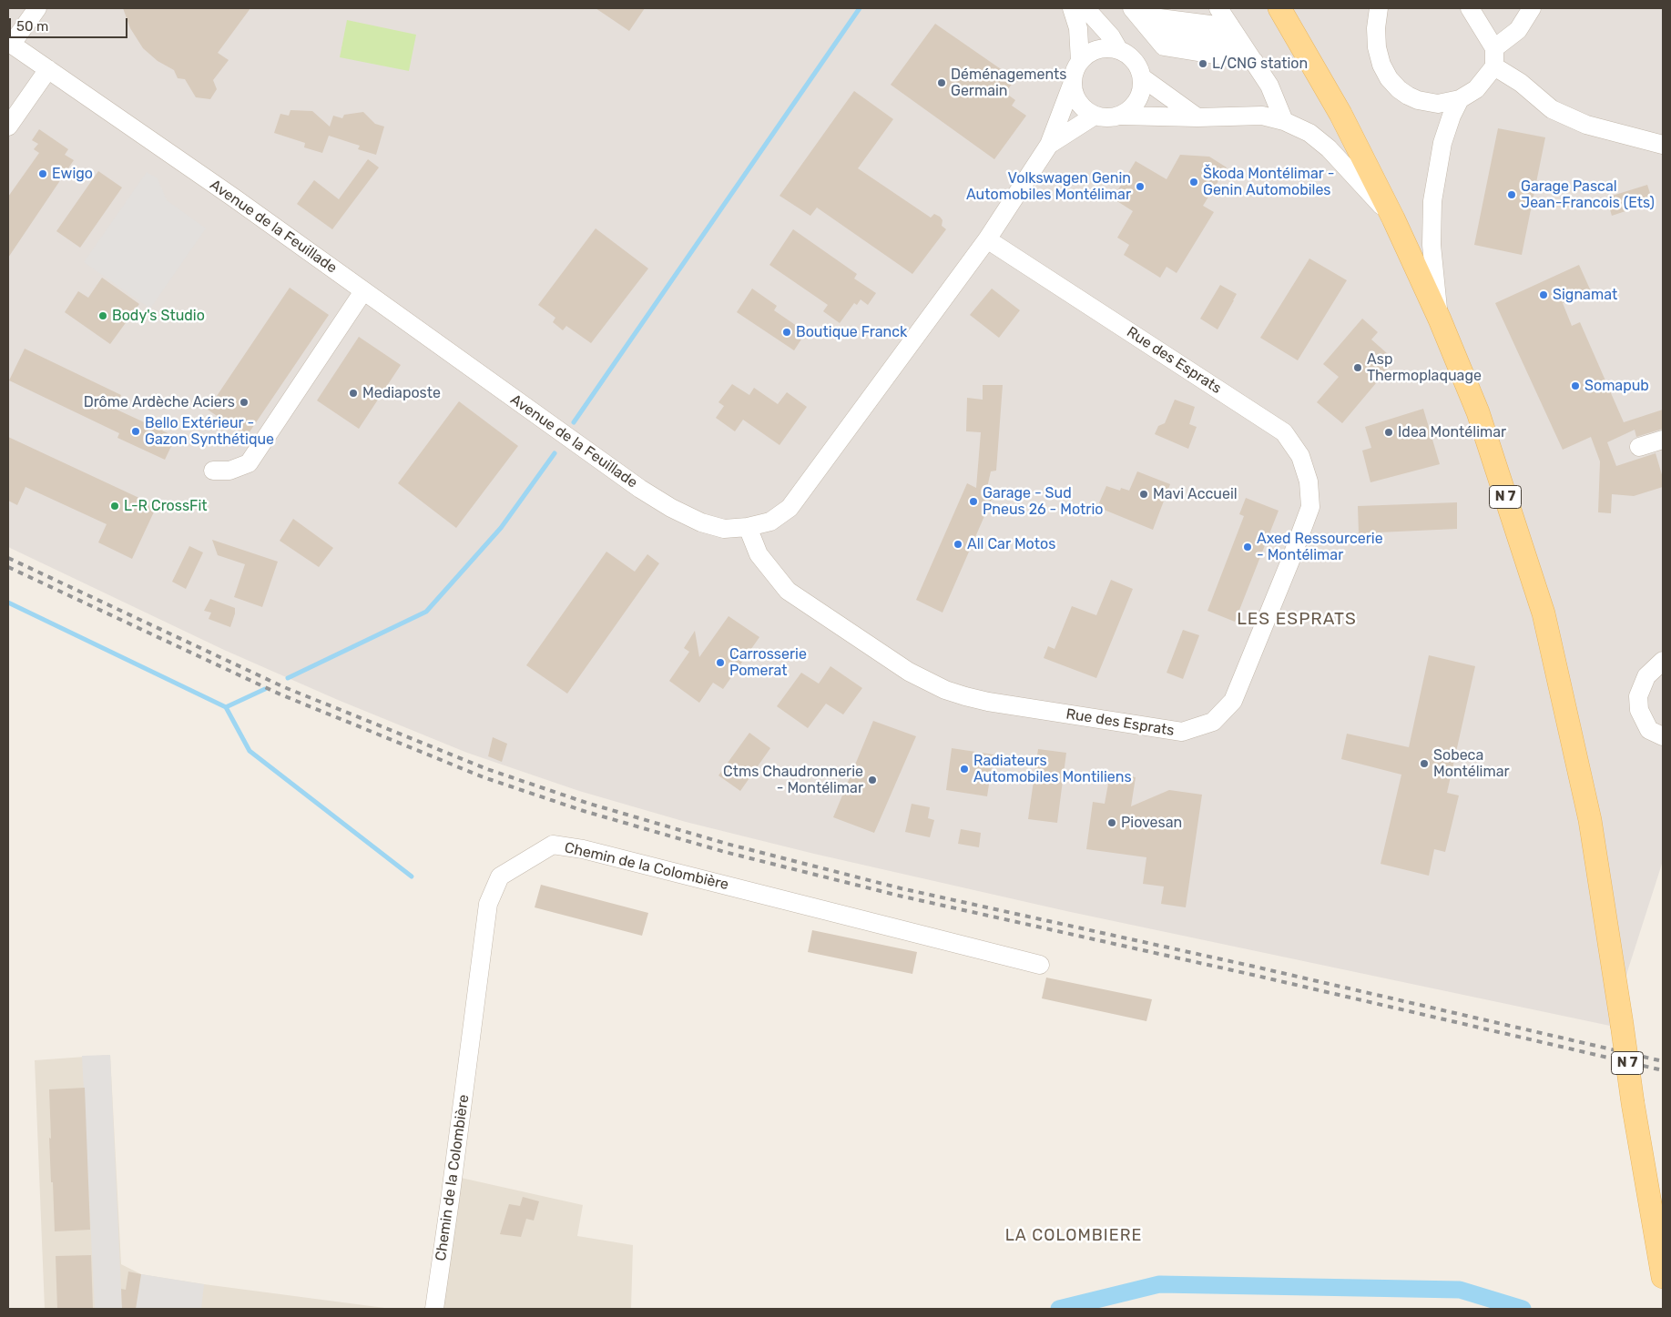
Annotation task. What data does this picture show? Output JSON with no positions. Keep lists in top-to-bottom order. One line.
{"streets":{"main road":["N 7"],"street":["Avenue de la Feuillade","Rue des Esprats","Chemin de la Colombière"]},"crossings":[["Avenue de la Feuillade","Rue des Esprats"]],"districts":["LES ESPRATS","LA COLOMBIERE"],"places":["L/CNG station","Déménagements Germain","Ewigo","Škoda Montélimar - Genin Automobiles","Volkswagen Genin Automobiles Montélimar","Garage Pascal Jean-Francois (Ets)","Signamat","Body's Studio","Boutique Franck","Asp Thermoplaquage","Somapub","Mediaposte","Drôme Ardèche Aciers","Bello Extérieur - Gazon Synthétique","Idea Montélimar","Mavi Accueil","Garage - Sud Pneus 26 - Motrio","L-R CrossFit","All Car Motos","Axed Ressourcerie - Montélimar","Carrosserie Pomerat","Sobeca Montélimar","Radiateurs Automobiles Montiliens","Ctms Chaudronnerie - Montélimar","Piovesan"],"scale_bar":"50 m"}
